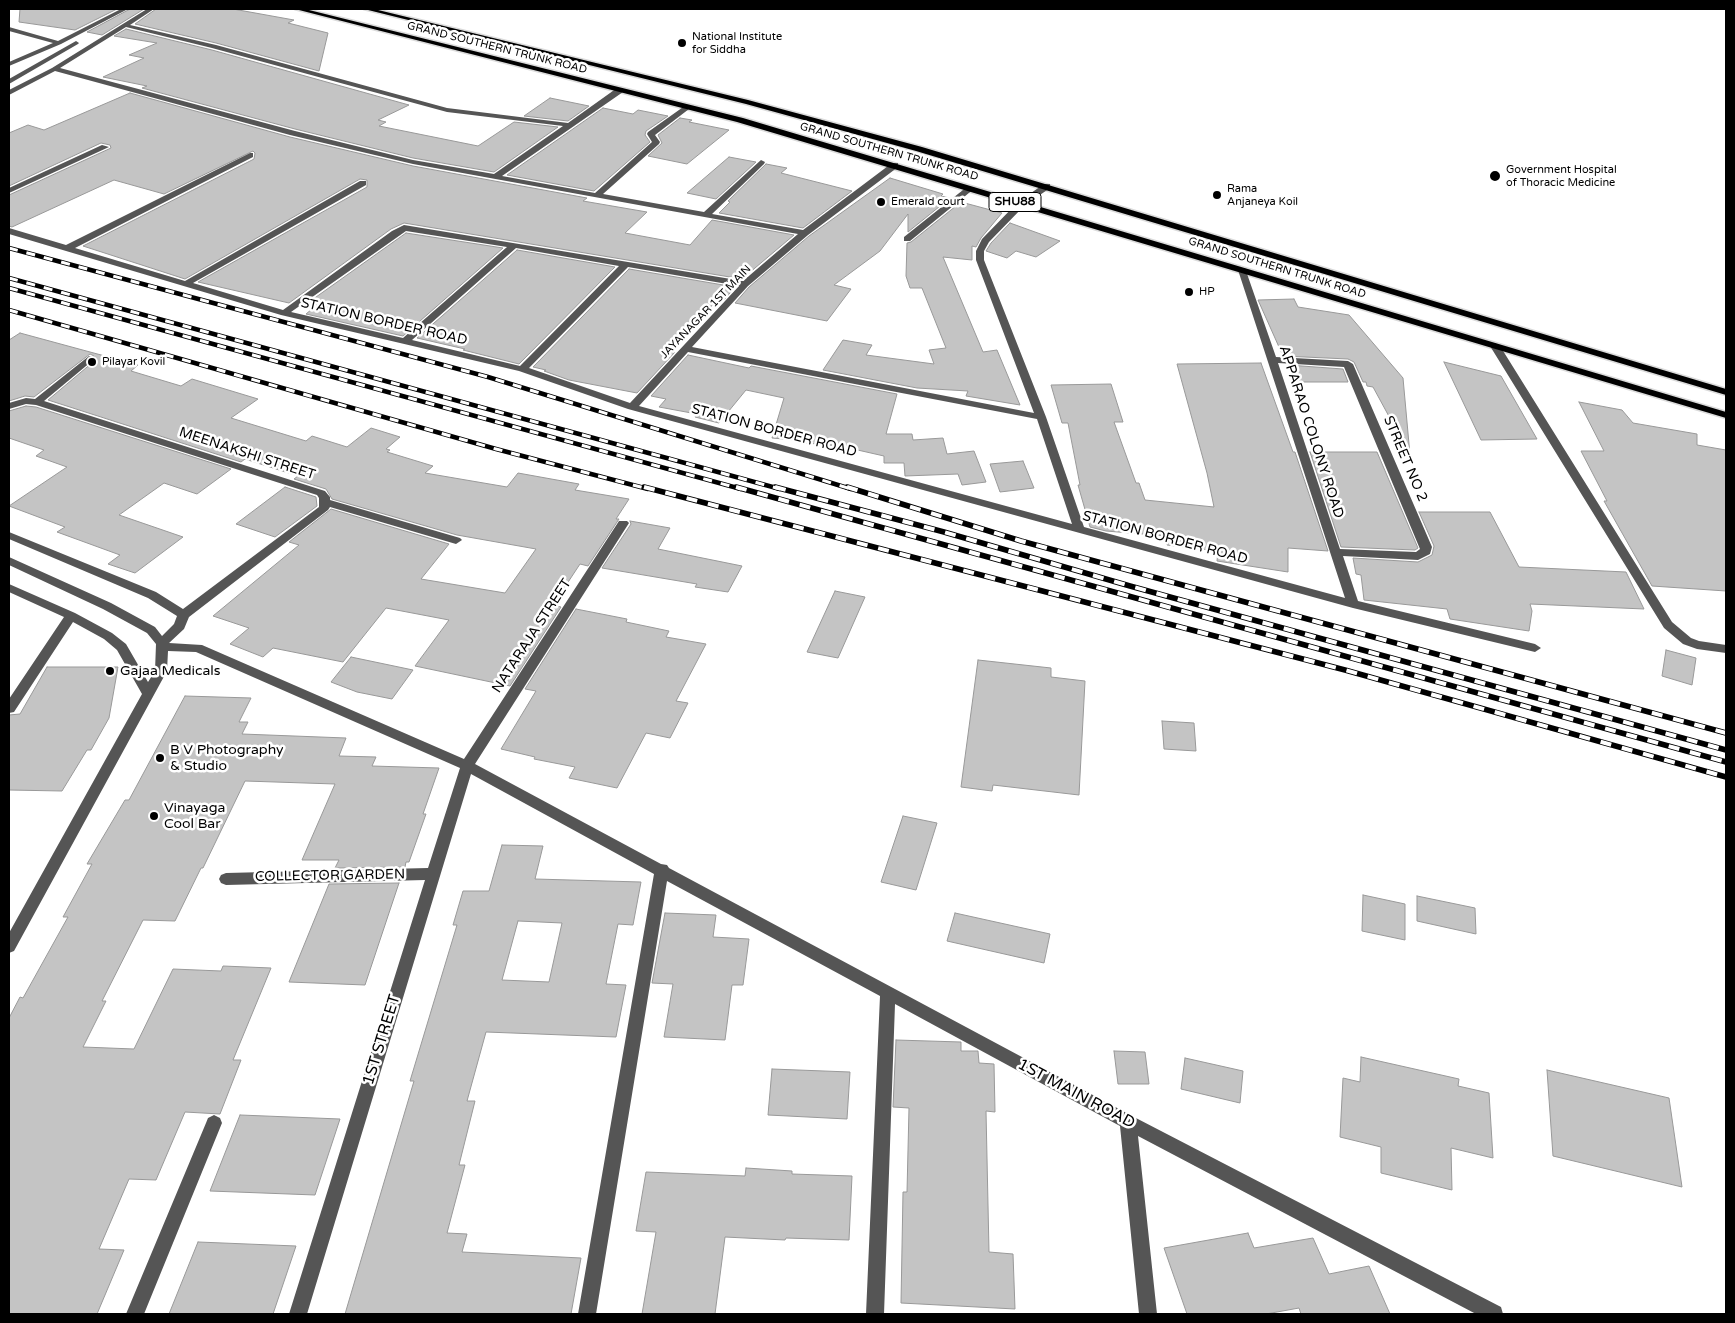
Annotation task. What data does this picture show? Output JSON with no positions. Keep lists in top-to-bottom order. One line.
{"streets":{"main road":["GRAND SOUTHERN TRUNK ROAD","SHU88"],"street":["JAYANAGAR 1ST MAIN","STATION BORDER ROAD","APPARAO COLONY ROAD","MEENAKSHI STREET","STREET NO 2","NATARAJA STREET","COLLECTOR GARDEN","1ST STREET","1ST MAIN ROAD"]},"crossings":[["GRAND SOUTHERN TRUNK ROAD","JAYANAGAR 1ST MAIN"],["GRAND SOUTHERN TRUNK ROAD","APPARAO COLONY ROAD"],["JAYANAGAR 1ST MAIN","STATION BORDER ROAD"],["STATION BORDER ROAD","APPARAO COLONY ROAD"],["APPARAO COLONY ROAD","STREET NO 2"],["NATARAJA STREET","1ST STREET"],["NATARAJA STREET","1ST MAIN ROAD"],["COLLECTOR GARDEN","1ST STREET"],["1ST STREET","1ST MAIN ROAD"]],"places":["National Institute for Siddha","Government Hospital of Thoracic Medicine","Rama Anjaneya Koil","Emerald court","HP","Pilayar Kovil","Gajaa Medicals","B V Photography & Studio","Vinayaga Cool Bar"]}
